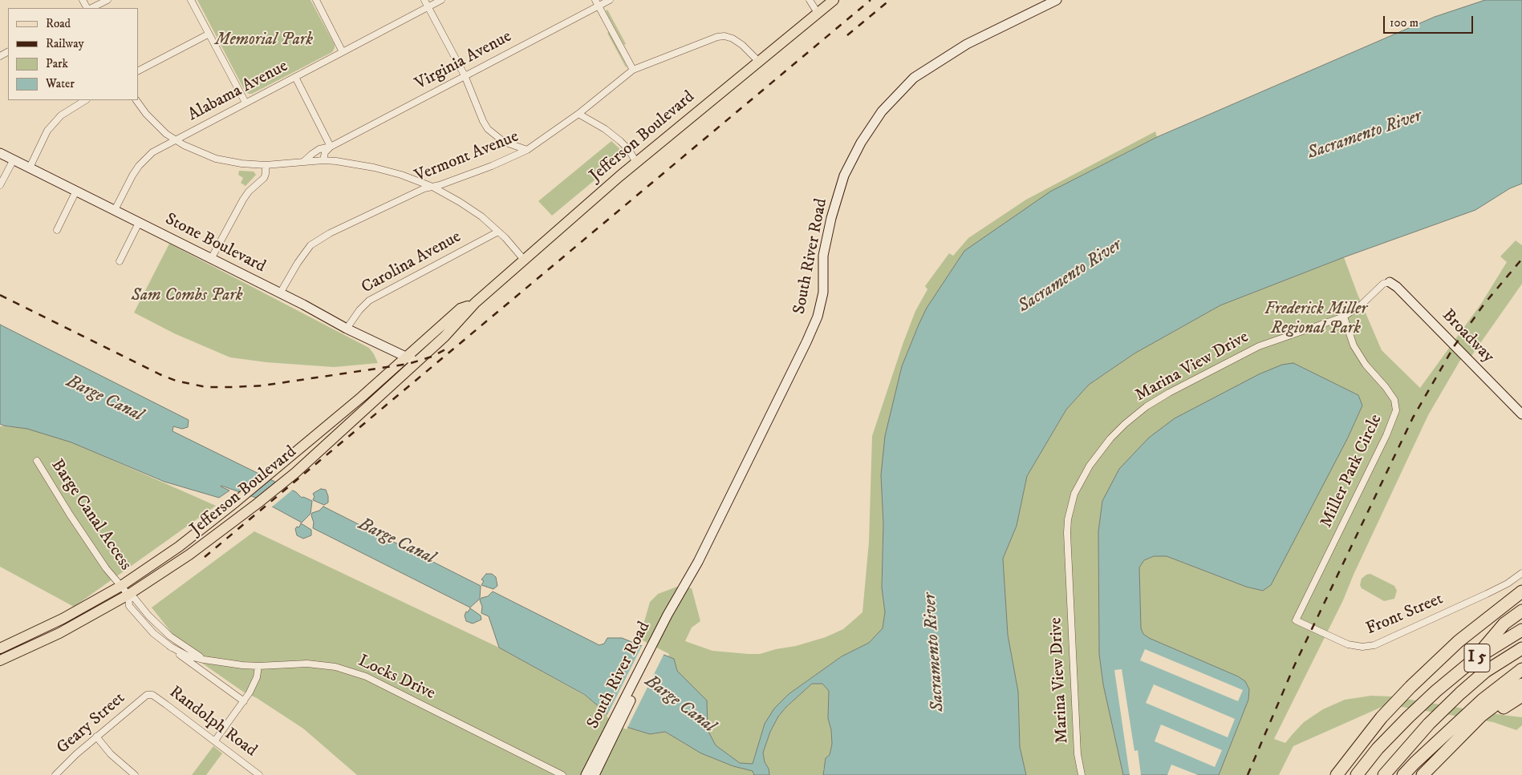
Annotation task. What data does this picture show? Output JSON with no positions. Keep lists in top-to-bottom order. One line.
{"streets":{"highway":["I 5"],"main road":["Jefferson Boulevard"],"street":["Virginia Avenue","Alabama Avenue","Vermont Avenue","Stone Boulevard","South River Road","Carolina Avenue","Broadway","Marina View Drive","Miller Park Circle","Barge Canal Access","Front Street","Locks Drive","Randolph Road","Geary Street"]},"crossings":[["Alabama Avenue","Stone Boulevard"],["Jefferson Boulevard","Vermont Avenue"],["Jefferson Boulevard","Stone Boulevard"],["Jefferson Boulevard","Barge Canal Access"],["Jefferson Boulevard","Locks Drive"],["Vermont Avenue","Stone Boulevard"],["Stone Boulevard","Carolina Avenue"],["Broadway","Marina View Drive"],["Marina View Drive","Miller Park Circle"],["Miller Park Circle","Front Street"],["Barge Canal Access","Locks Drive"],["Randolph Road","Geary Street"]],"water":["Sacramento River","Barge Canal"],"parks":["Memorial Park","Sam Combs Park","Frederick Miller Regional Park"],"legend":["Road","Railway","Park","Water"],"scale_bar":"100 m"}
